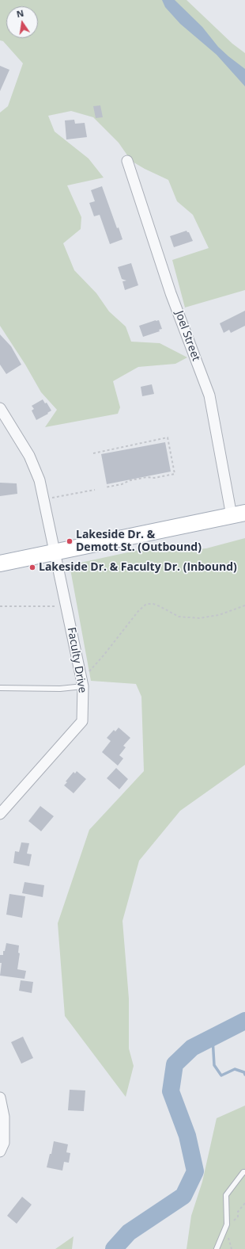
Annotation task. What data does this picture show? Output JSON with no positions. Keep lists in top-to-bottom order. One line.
{"streets":{"street":["Joel Street","Faculty Drive"]},"places":["Lakeside Dr. & Demott St. (Outbound)","Lakeside Dr. & Faculty Dr. (Inbound)"],"north":"top"}
